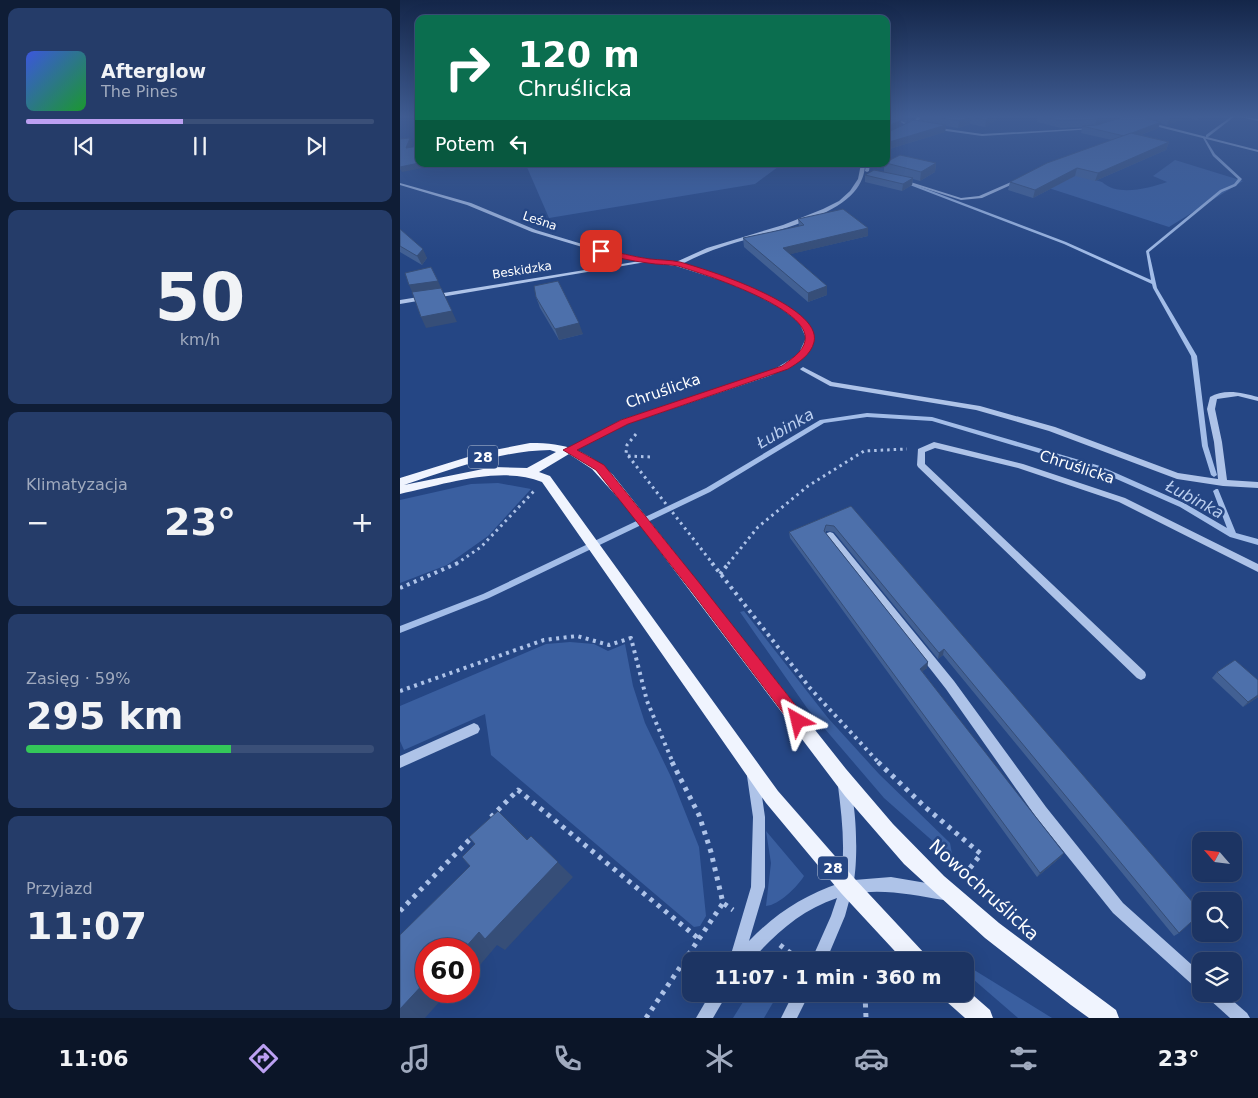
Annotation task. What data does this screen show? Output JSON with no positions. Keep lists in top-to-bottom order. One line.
{"streets":{"main road":["28","Nowochruślicka"],"street":["Leśna","Beskidzka","Chruślicka"]},"crossings":[["Leśna","Beskidzka"],["Leśna","Chruślicka"],["Chruślicka","28"],["28","Nowochruślicka"]],"water":["Łubinka"],"north":"top left","page":{"turn":["120 m","Chruślicka"],"song":["Afterglow","The Pines"],"then":"Potem","tile":[["50","km/h"],"Klimatyzacja",["Zasięg · 59%","295 km"],["Przyjazd","11:07"]],"heat":["−","23°","+"],"limit":"60","trip":"11:07 · 1 min · 360 m","tabs":["11:06","23°"]}}
